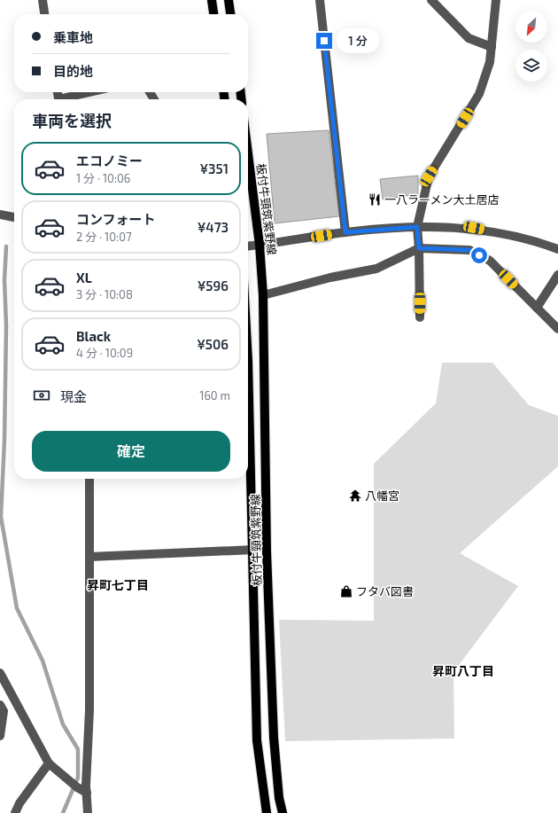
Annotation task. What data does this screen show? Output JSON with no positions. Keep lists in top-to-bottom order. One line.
{"streets":{"main road":["板付牛頸筑紫野線"]},"districts":["昇町七丁目","昇町八丁目"],"places":{"restaurant":["一八ラーメン大土居店"],"temple":["八幡宮"],"shop":["フタバ図書"]},"north":"bottom left","page":{"banner":["乗車地","目的地"],"bubble":"1 分","heading":"車両を選択","list":[{"name":"エコノミー","note":"1 分 · 10:06","value":"¥351"},{"name":"コンフォート","note":"2 分 · 10:07","value":"¥473"},{"name":"XL","note":"3 分 · 10:08","value":"¥596"},{"name":"Black","note":"4 分 · 10:09","value":"¥506"}],"pay":["現金","160 m"],"buttons":"確定"}}
